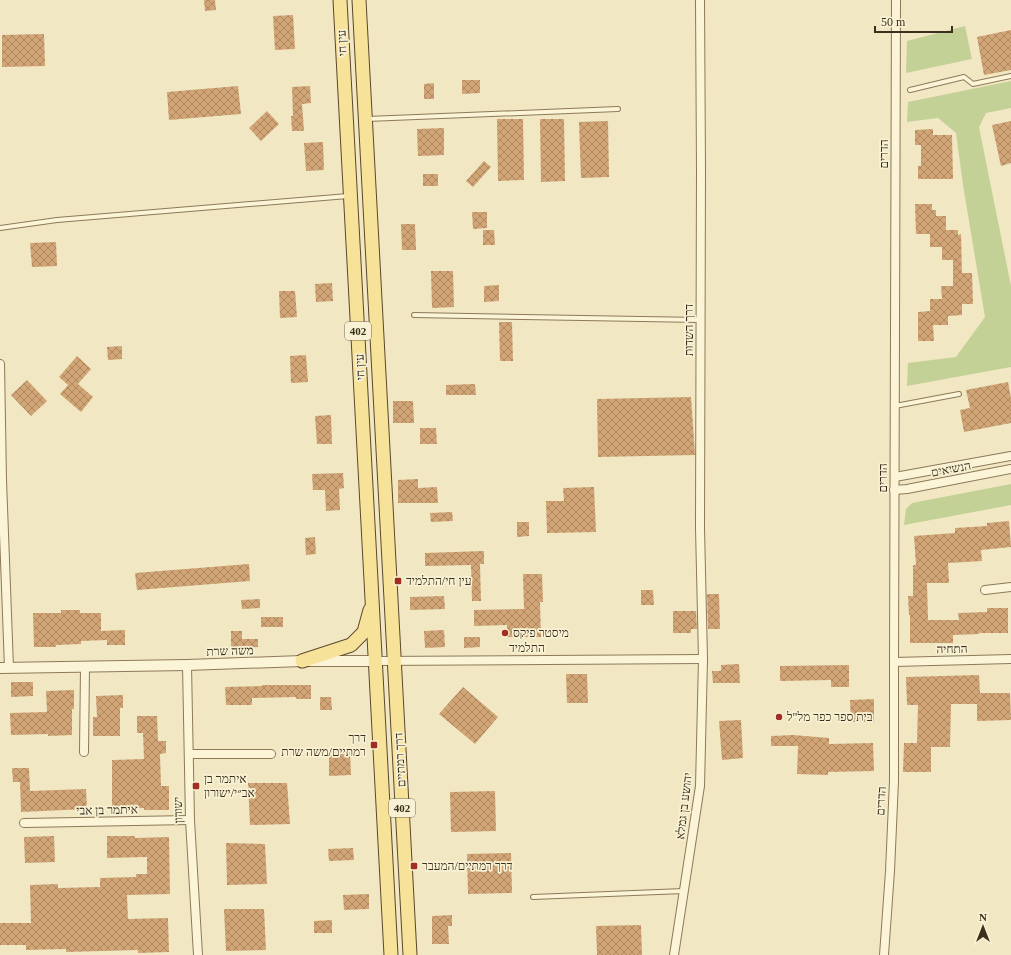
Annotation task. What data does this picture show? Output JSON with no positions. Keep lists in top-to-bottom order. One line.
{"streets":{"main road":["עין חי","402","דרך רמתיים"],"street":["הדרים","דרך השדות","הנשיאים","התלמיד","התחיה","משה שרת","יהושע בן גמלא","איתמר בן אבי","ישורון"]},"crossings":[["עין חי","התלמיד"],["עין חי","משה שרת"],["עין חי","דרך רמתיים"],["הדרים","הנשיאים"],["הדרים","התחיה"],["דרך השדות","התלמיד"],["דרך השדות","יהושע בן גמלא"],["התלמיד","משה שרת"],["התלמיד","דרך רמתיים"],["התלמיד","יהושע בן גמלא"],["משה שרת","דרך רמתיים"],["משה שרת","ישורון"],["איתמר בן אבי","ישורון"]],"places":{"transit":["עין חי/התלמיד","דרך רמתיים/משה שרת","איתמר בן אב״י/ישורון","דרך רמתיים/המעבר"],"other":["מיסטר פיקס","בית ספר כפר מל\"ל"]},"scale_bar":"50 m","north":"top"}
